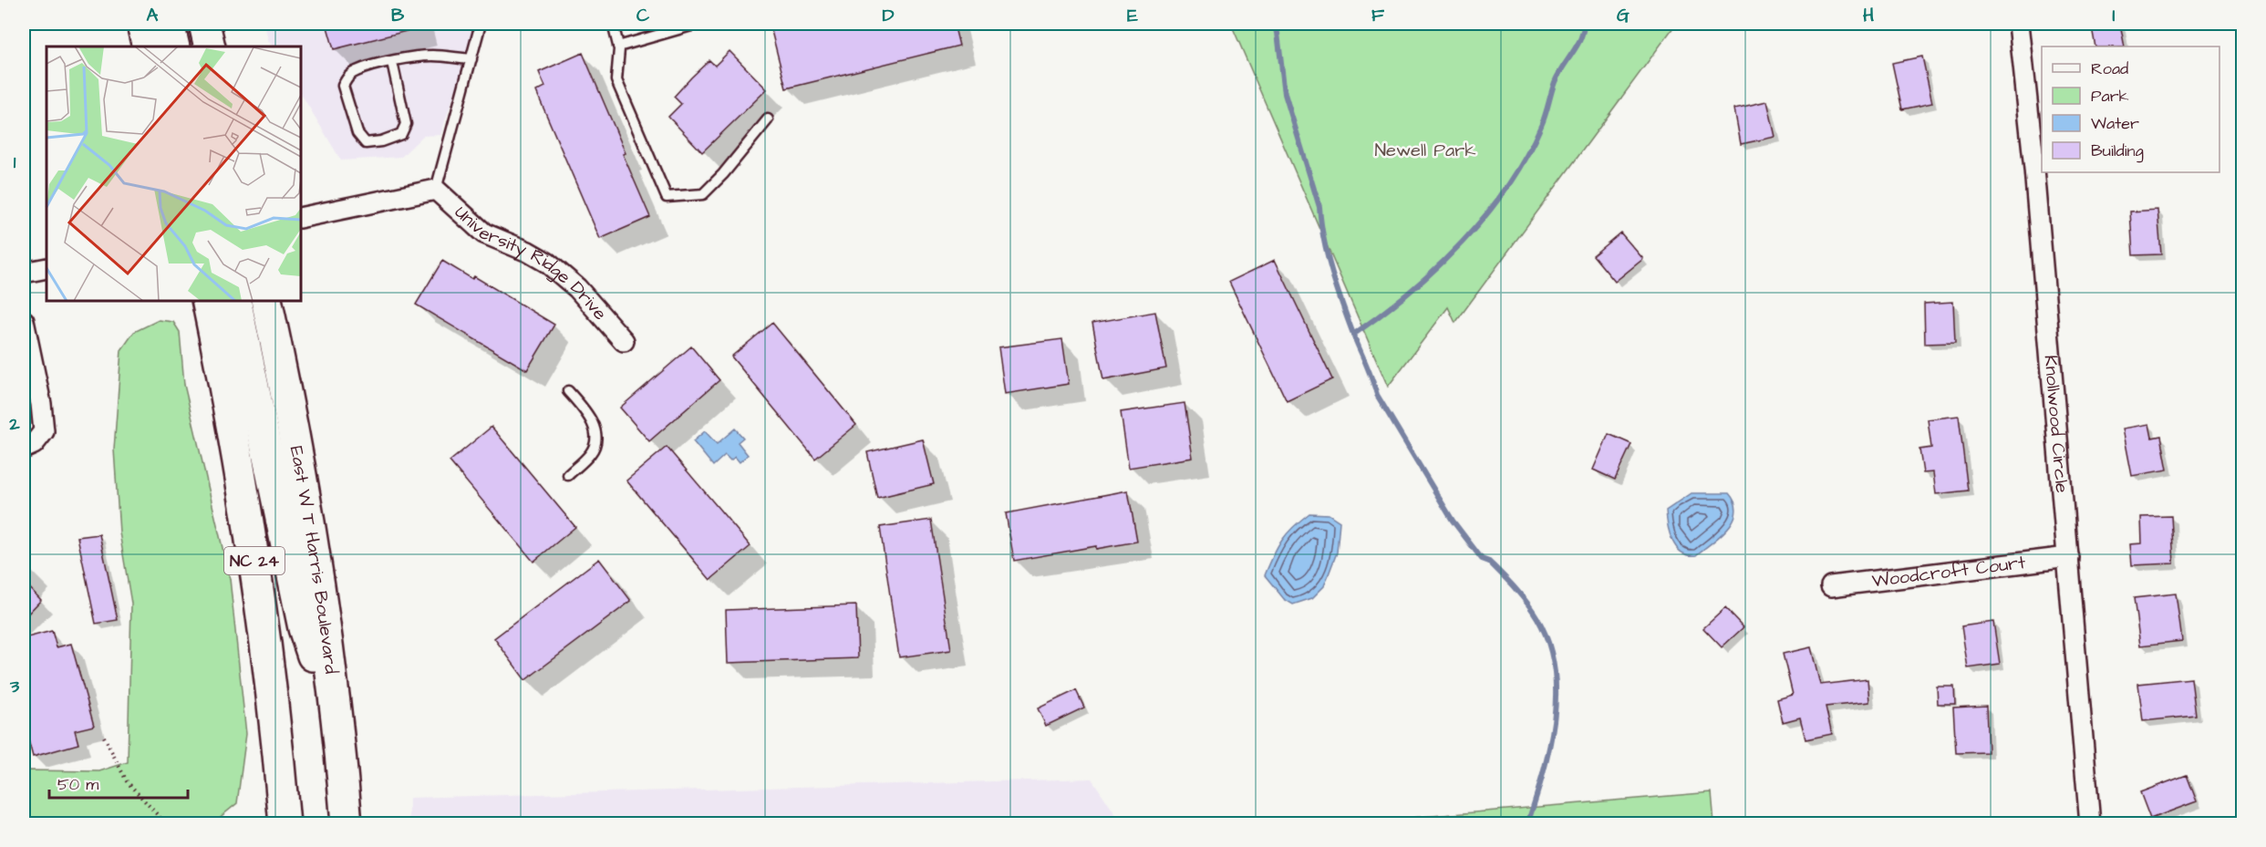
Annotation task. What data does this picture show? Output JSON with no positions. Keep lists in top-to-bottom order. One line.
{"streets":{"main road":["NC 24","East W T Harris Boulevard"],"street":["University Ridge Drive","Knollwood Circle","Woodcroft Court"]},"crossings":[["Knollwood Circle","Woodcroft Court"]],"parks":["Newell Park"],"legend":["Road","Park","Water","Building"],"scale_bar":"50 m","grid":{"columns":["A","B","C","D","E","F","G","H","I"],"rows":["1","2","3"]}}
